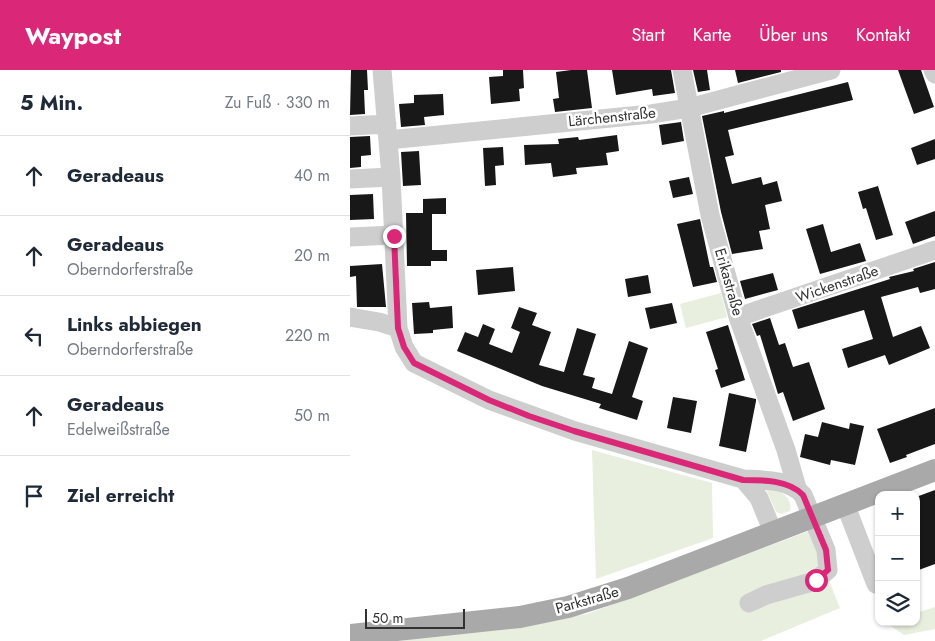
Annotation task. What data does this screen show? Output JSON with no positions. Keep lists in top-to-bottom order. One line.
{"streets":{"main road":["Parkstraße"],"street":["Lärchenstraße","Erikastraße","Wickenstraße"]},"crossings":[["Lärchenstraße","Erikastraße"],["Erikastraße","Wickenstraße"],["Erikastraße","Parkstraße"]],"scale_bar":"50 m","page":{"header":"Waypost","nav":["Start","Karte","Über uns","Kontakt"],"heading":["5 Min.","Zu Fuß · 330 m"],"list":[["Geradeaus","40 m"],["Geradeaus","Oberndorferstraße","20 m"],["Links abbiegen","Oberndorferstraße","220 m"],["Geradeaus","Edelweißstraße","50 m"],"Ziel erreicht"],"map_buttons":["+","−"],"scale":"50 m"}}
